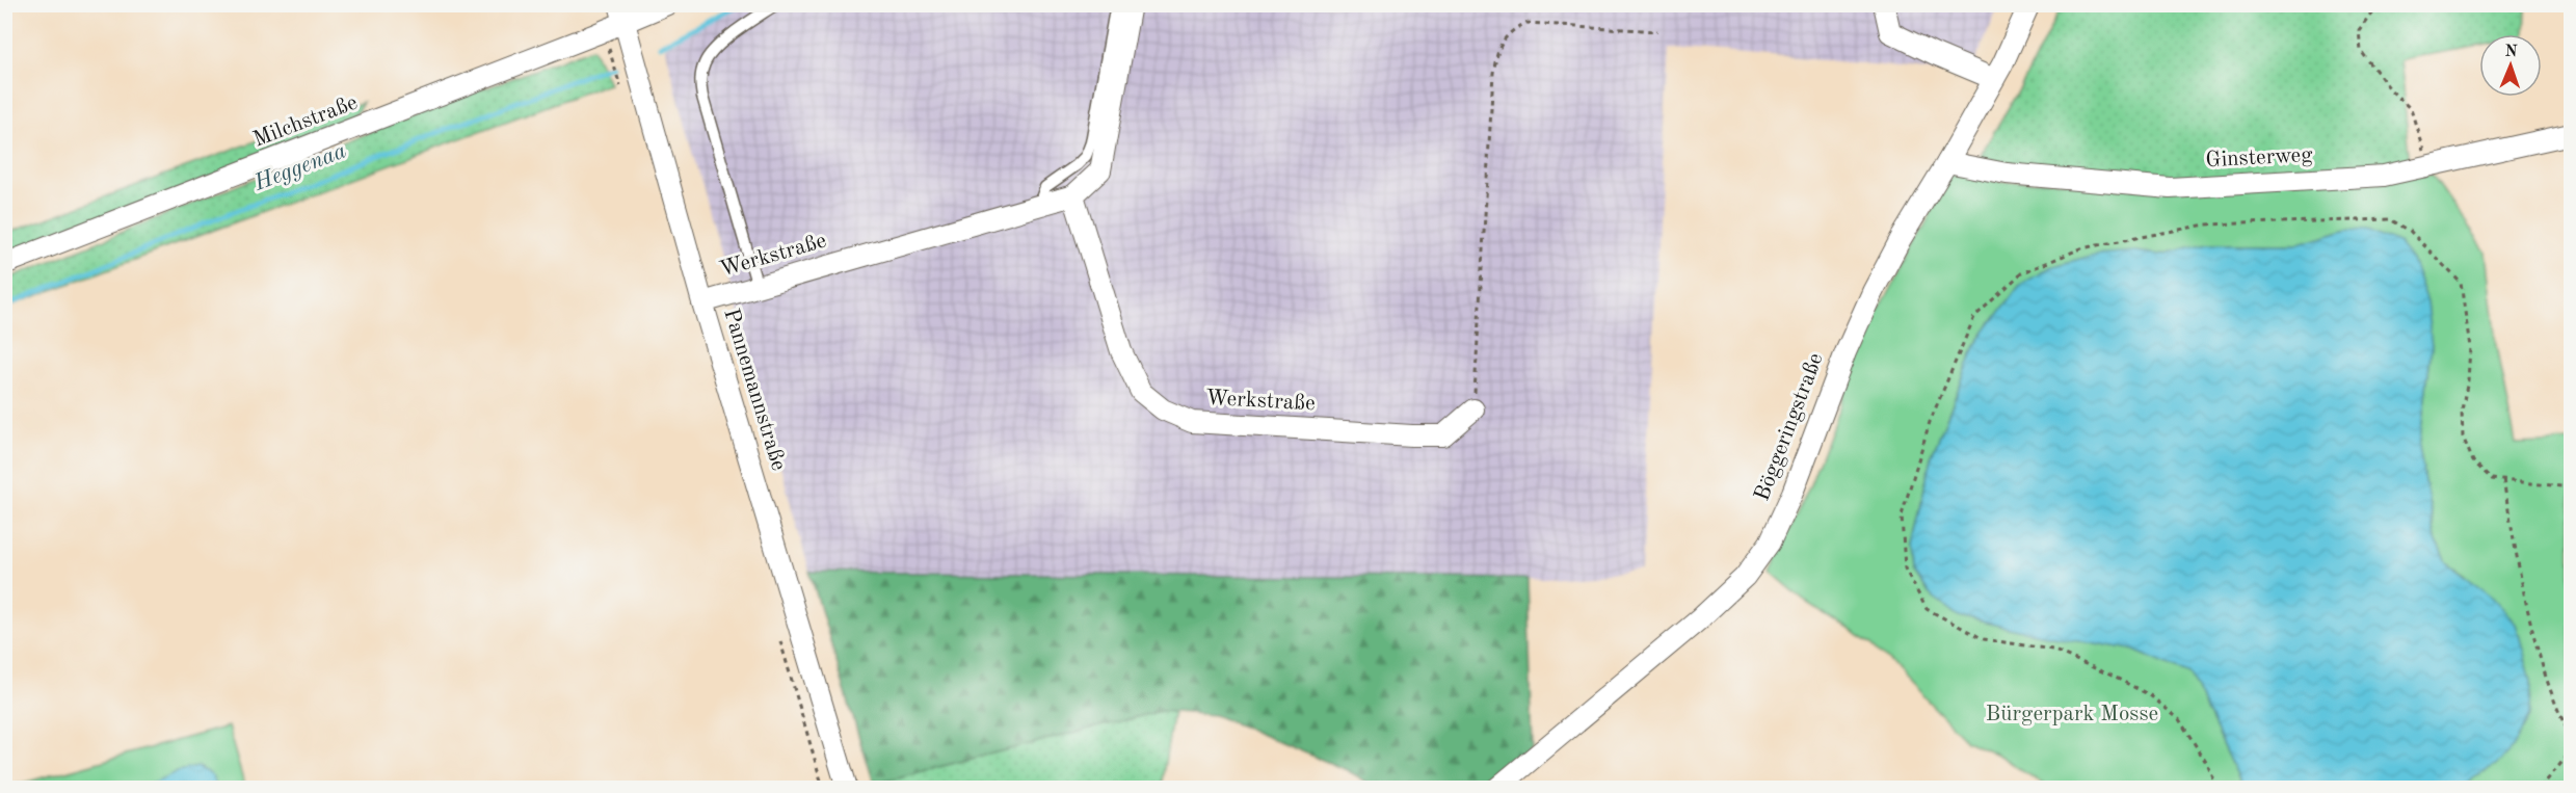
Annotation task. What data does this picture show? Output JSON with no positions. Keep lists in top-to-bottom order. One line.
{"streets":{"street":["Milchstraße","Ginsterweg","Werkstraße","Pannemannstraße","Böggeringstraße"]},"crossings":[["Milchstraße","Pannemannstraße"],["Ginsterweg","Böggeringstraße"],["Werkstraße","Pannemannstraße"]],"water":["Heggenaa"],"parks":["Bürgerpark Mosse"],"north":"top"}
